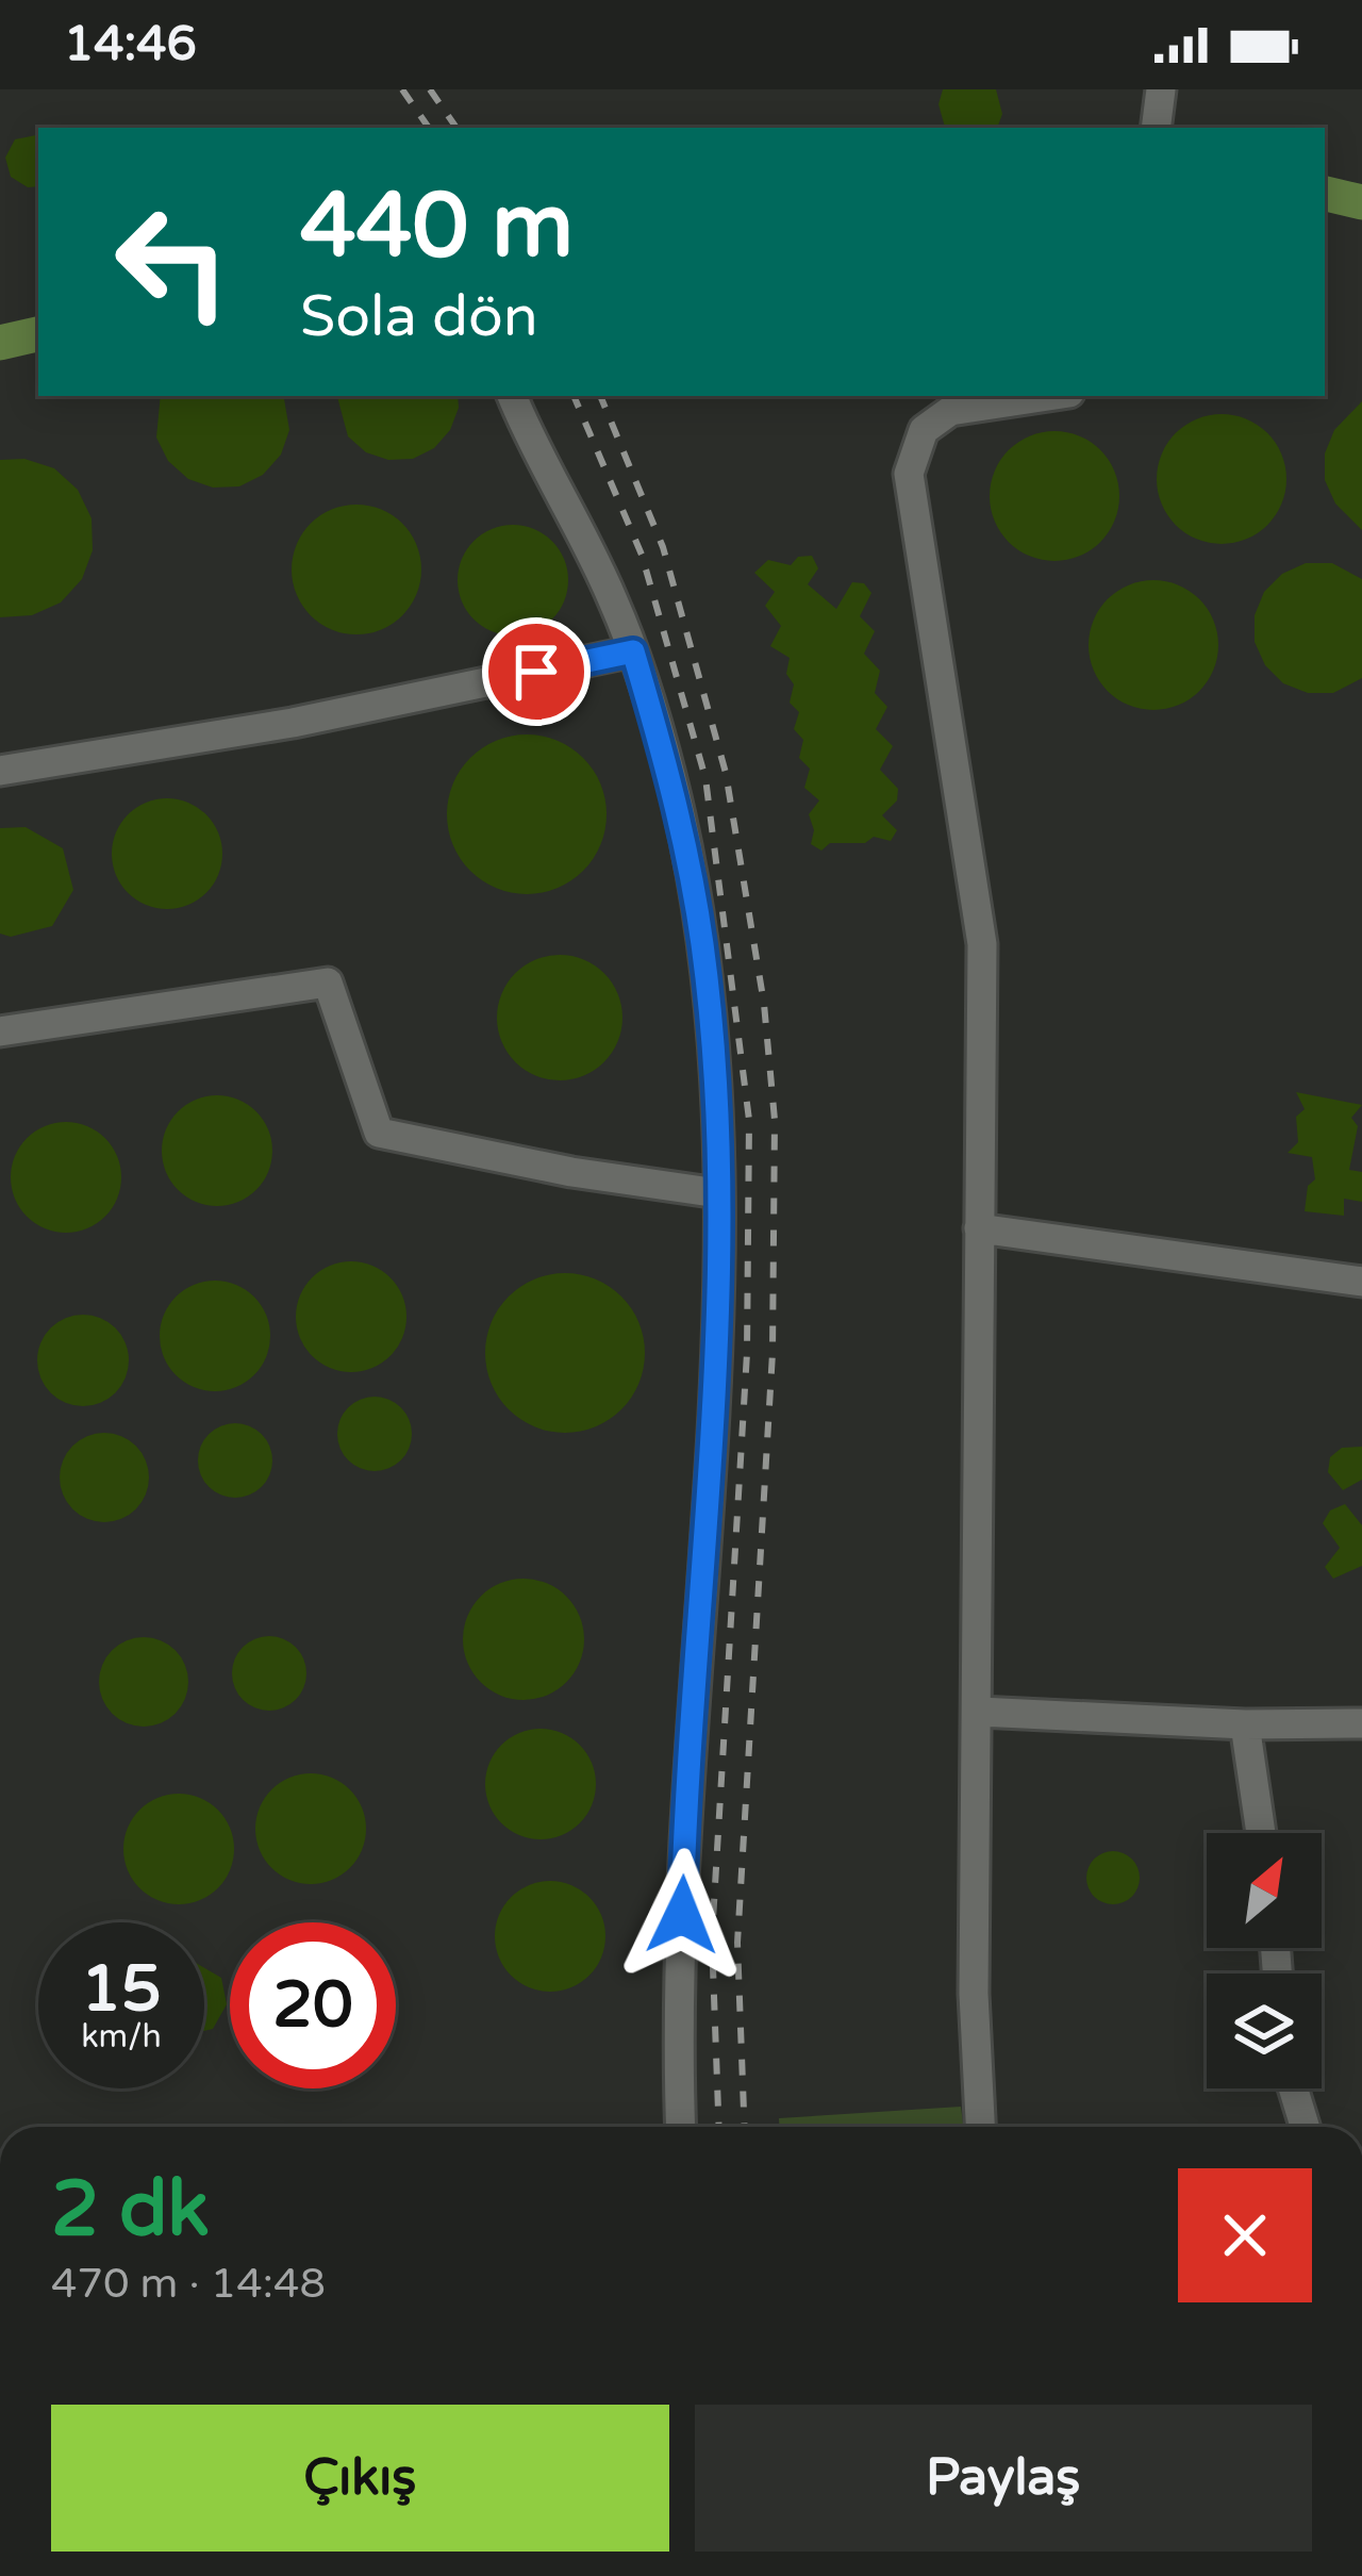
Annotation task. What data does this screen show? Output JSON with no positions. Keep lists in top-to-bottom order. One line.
{"north":"top right","page":{"status":"14:46","turn":["440 m","Sola dön"],"speed":"15 km/h","limit":"20","heading":["2 dk","470 m · 14:48"],"buttons":["Çıkış","Paylaş"]}}
